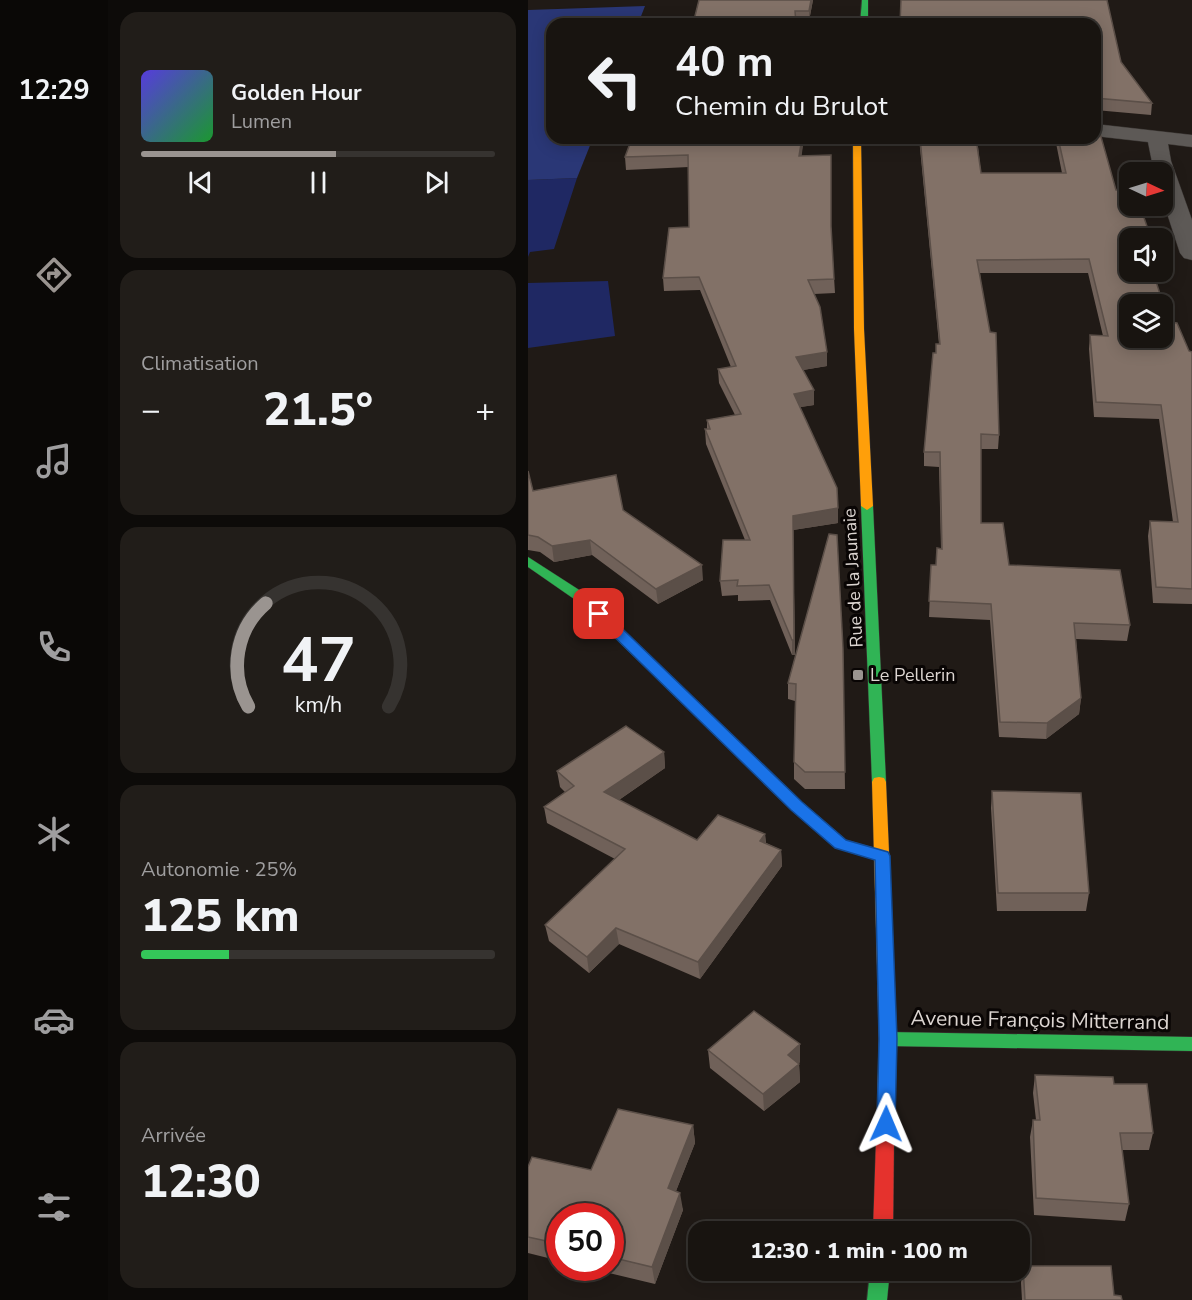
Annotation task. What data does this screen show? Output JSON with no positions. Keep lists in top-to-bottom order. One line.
{"streets":{"main road":["Rue de la Jaunaie","Avenue François Mitterrand"]},"crossings":[["Rue de la Jaunaie","Avenue François Mitterrand"]],"places":{"transit":["Le Pellerin"]},"north":"right","page":{"tabs":"12:29","turn":["40 m","Chemin du Brulot"],"song":["Golden Hour","Lumen"],"tile":["Climatisation",["Autonomie · 25%","125 km"],["Arrivée","12:30"]],"heat":["−","21.5°","+"],"limit":"50","trip":"12:30 · 1 min · 100 m","gauge":["47","km/h"]}}
